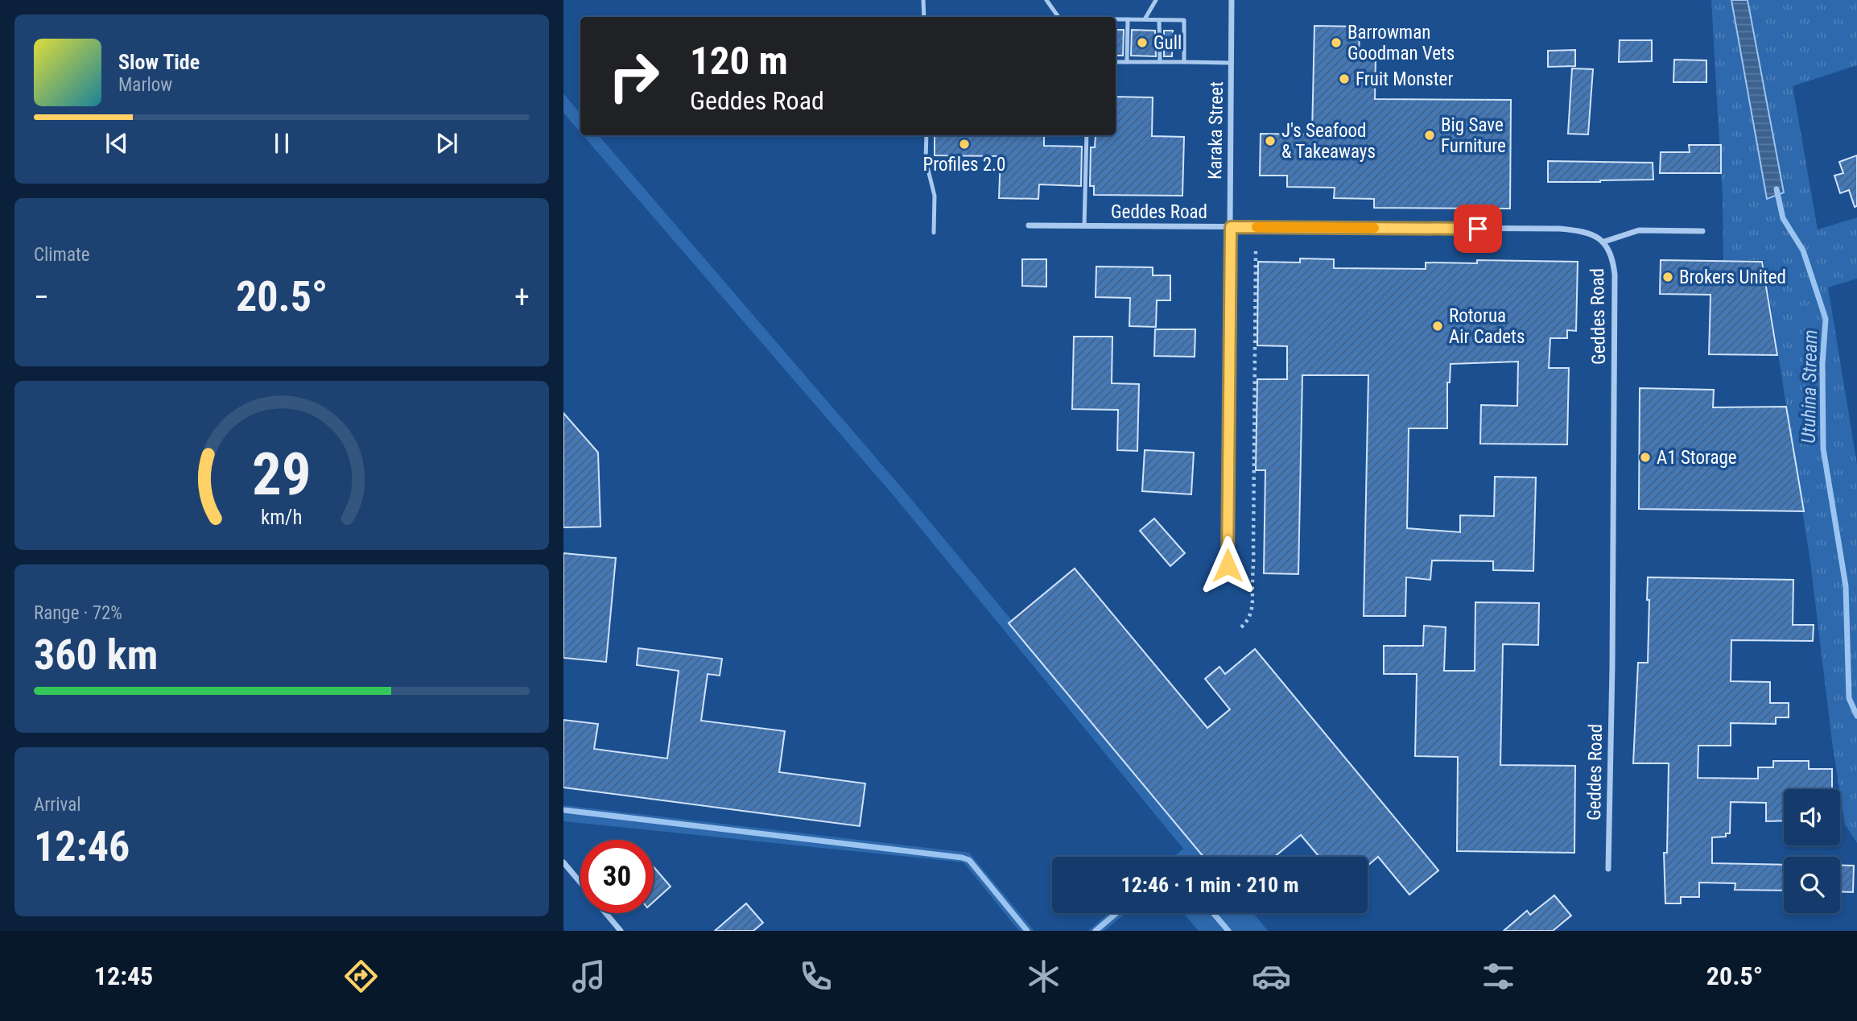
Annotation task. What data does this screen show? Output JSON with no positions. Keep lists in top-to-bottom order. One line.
{"streets":{"street":["Karaka Street","Geddes Road"]},"crossings":[["Karaka Street","Geddes Road"]],"water":["Utuhina Stream"],"places":["Gull","Barrowman Goodman Vets","Fruit Monster","Big Save Furniture","J's Seafood & Takeaways","Profiles 2.0","Brokers United","Rotorua Air Cadets","A1 Storage"],"page":{"turn":["120 m","Geddes Road"],"song":["Slow Tide","Marlow"],"tile":["Climate",["Range · 72%","360 km"],["Arrival","12:46"]],"heat":["−","20.5°","+"],"limit":"30","trip":"12:46 · 1 min · 210 m","tabs":["12:45","20.5°"],"gauge":["29","km/h"]}}
